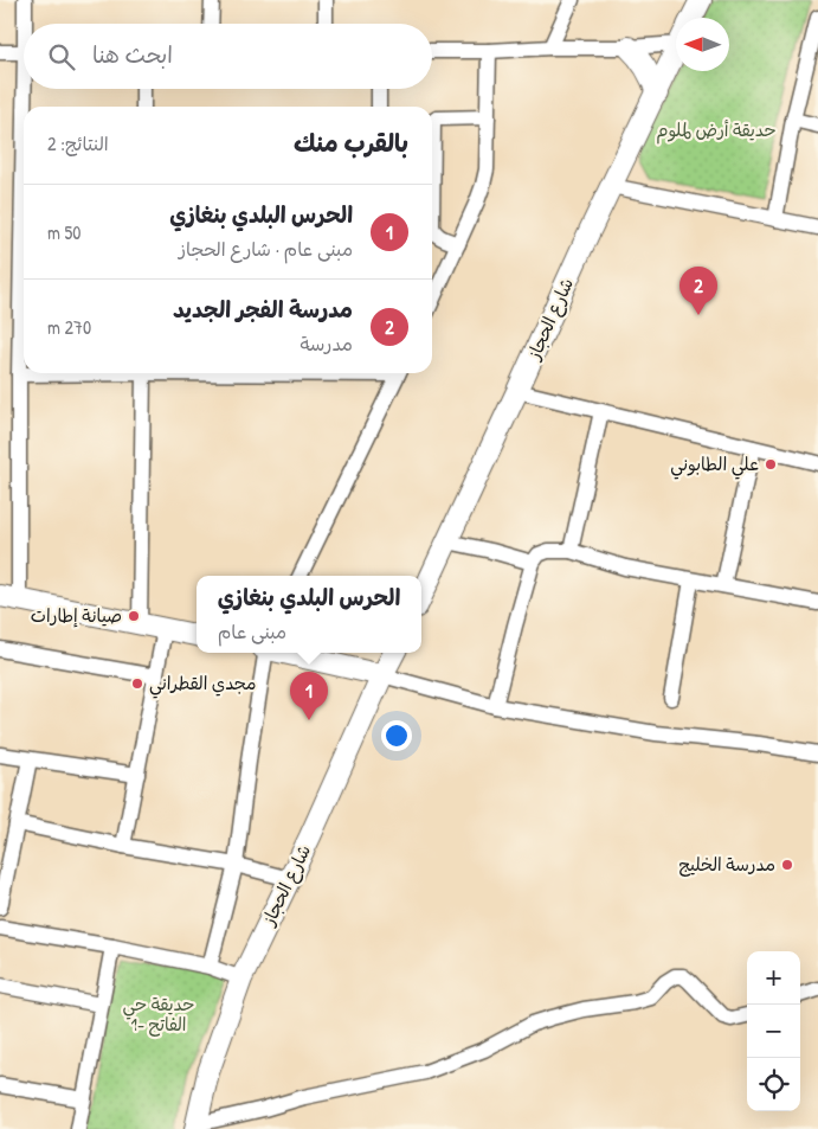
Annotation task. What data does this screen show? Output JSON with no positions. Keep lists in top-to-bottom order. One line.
{"streets":{"main road":["شارع الحجاز"]},"parks":["حديقة أرض لملوم","حديقة حي الفاتح -1"],"places":["علي الطابوني","صيانة إطارات","مجدي القطراني","مدرسة الخليج"],"north":"left","page":{"search":"ابحث هنا","heading":["بالقرب منك","النتائج: 2"],"list":[{"mark":"1","name":"الحرس البلدي بنغازي","note":"مبنى عام · شارع الحجاز","value":"50 m"},{"mark":"2","name":"مدرسة الفجر الجديد","note":"مدرسة","value":"270 m"}],"pins":["2","1"],"popup":["الحرس البلدي بنغازي","مبنى عام"],"map_buttons":["+","−"]}}
